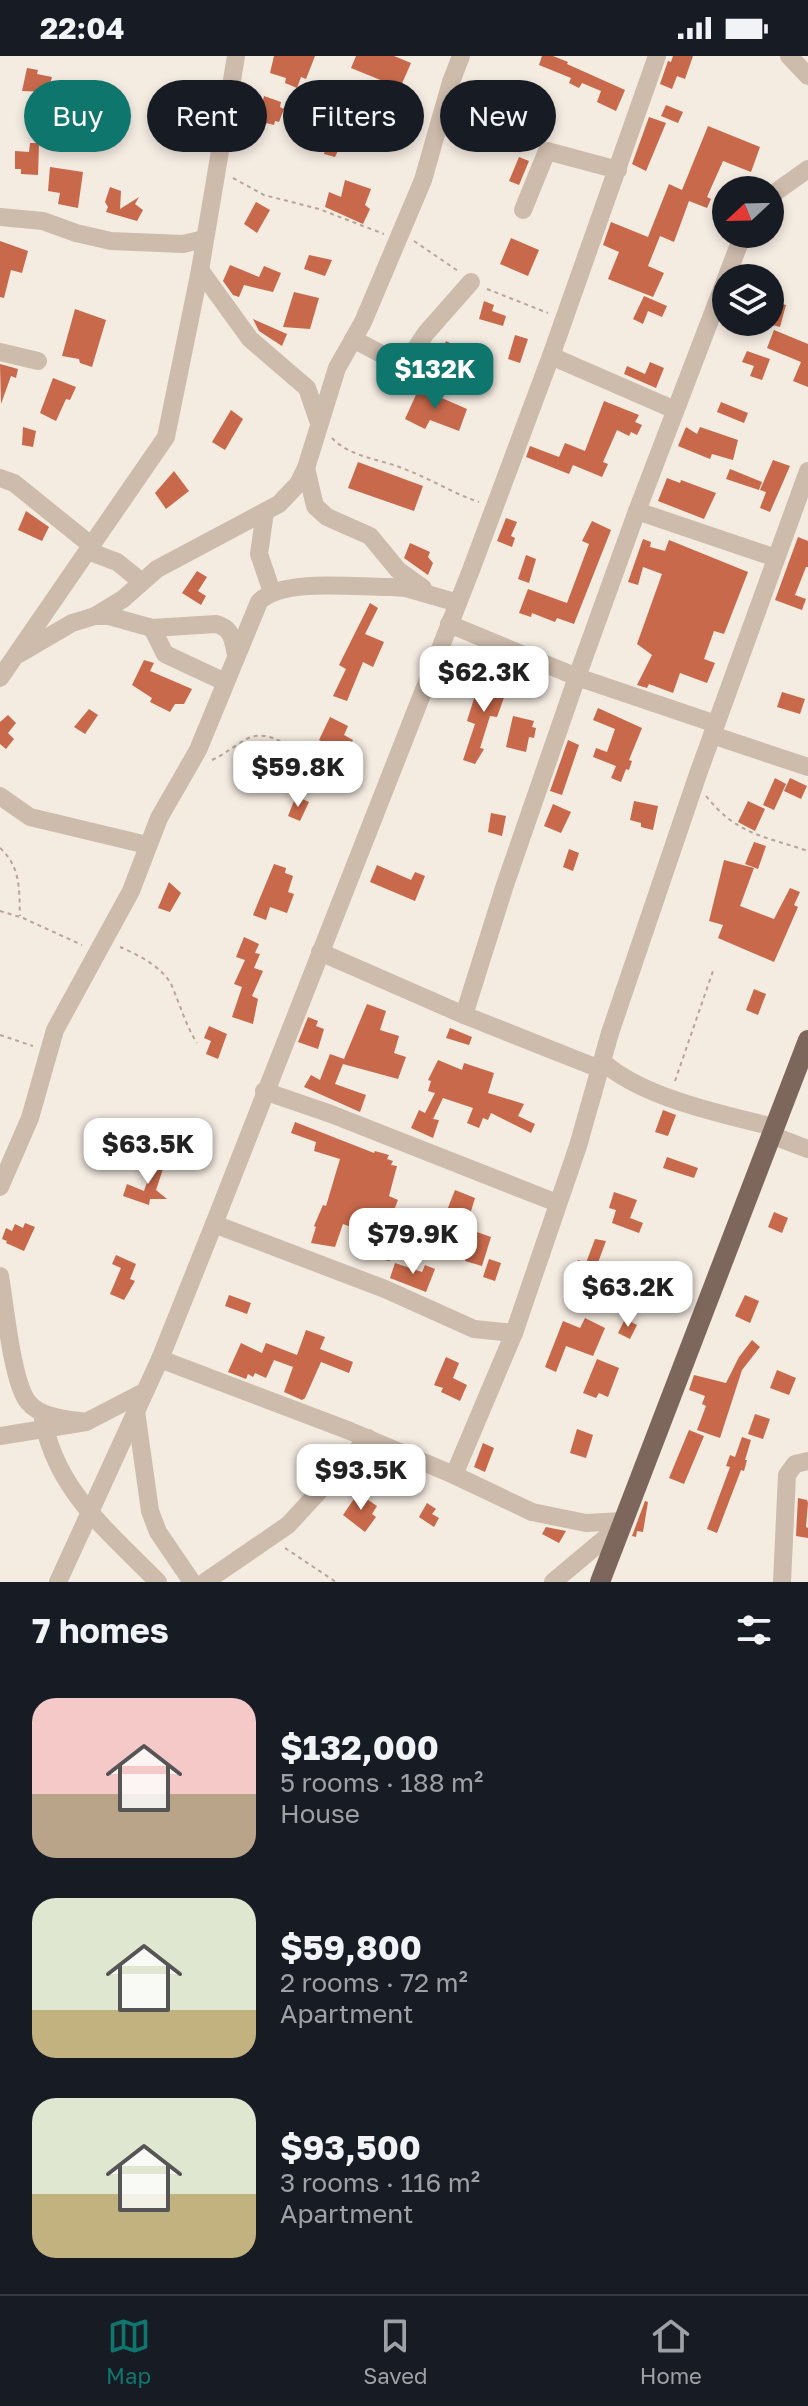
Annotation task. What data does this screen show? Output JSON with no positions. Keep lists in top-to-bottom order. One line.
{"north":"left","page":{"status":"22:04","chip":["Buy","Rent","Filters","New"],"price":["$132K","$62.3K","$59.8K","$63.5K","$79.9K","$63.2K","$93.5K"],"heading":"7 homes","list":[{"name":"$132,000","note":"5 rooms · 188 m² · House"},{"name":"$59,800","note":"2 rooms · 72 m² · Apartment"},{"name":"$93,500","note":"3 rooms · 116 m² · Apartment"}],"tabs":["Map","Saved","Home"]}}
